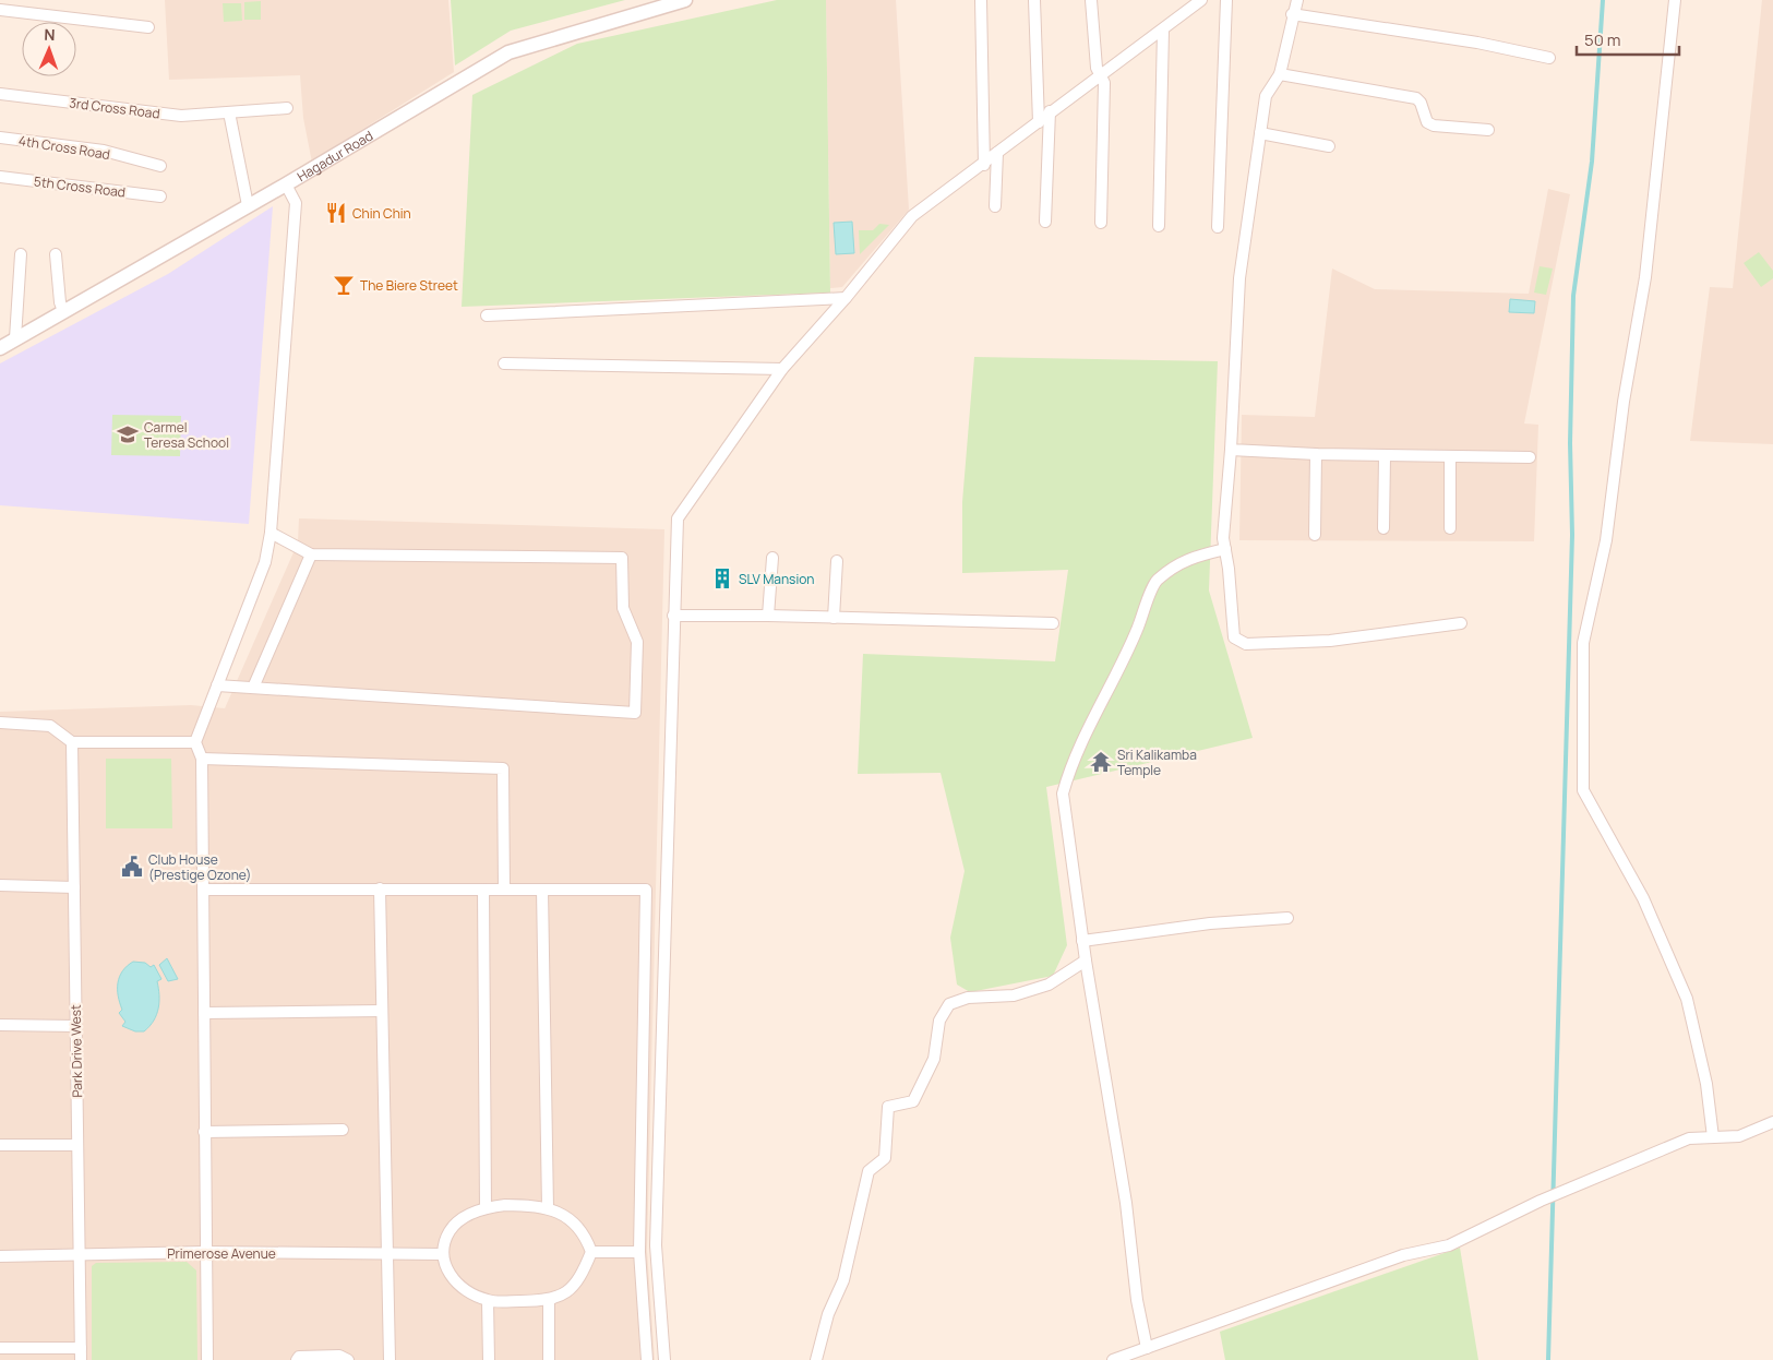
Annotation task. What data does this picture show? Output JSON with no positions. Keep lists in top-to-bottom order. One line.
{"streets":{"street":["3rd Cross Road","4th Cross Road","Hagadur Road","5th Cross Road","Park Drive West","Primerose Avenue"]},"crossings":[["Park Drive West","Primerose Avenue"]],"places":{"restaurant":["Chin Chin"],"bar":["The Biere Street"],"school or university":["Carmel Teresa School"],"building":["SLV Mansion"],"temple":["Sri Kalikamba Temple"],"public building":["Club House (Prestige Ozone)"]},"scale_bar":"50 m","north":"top"}
